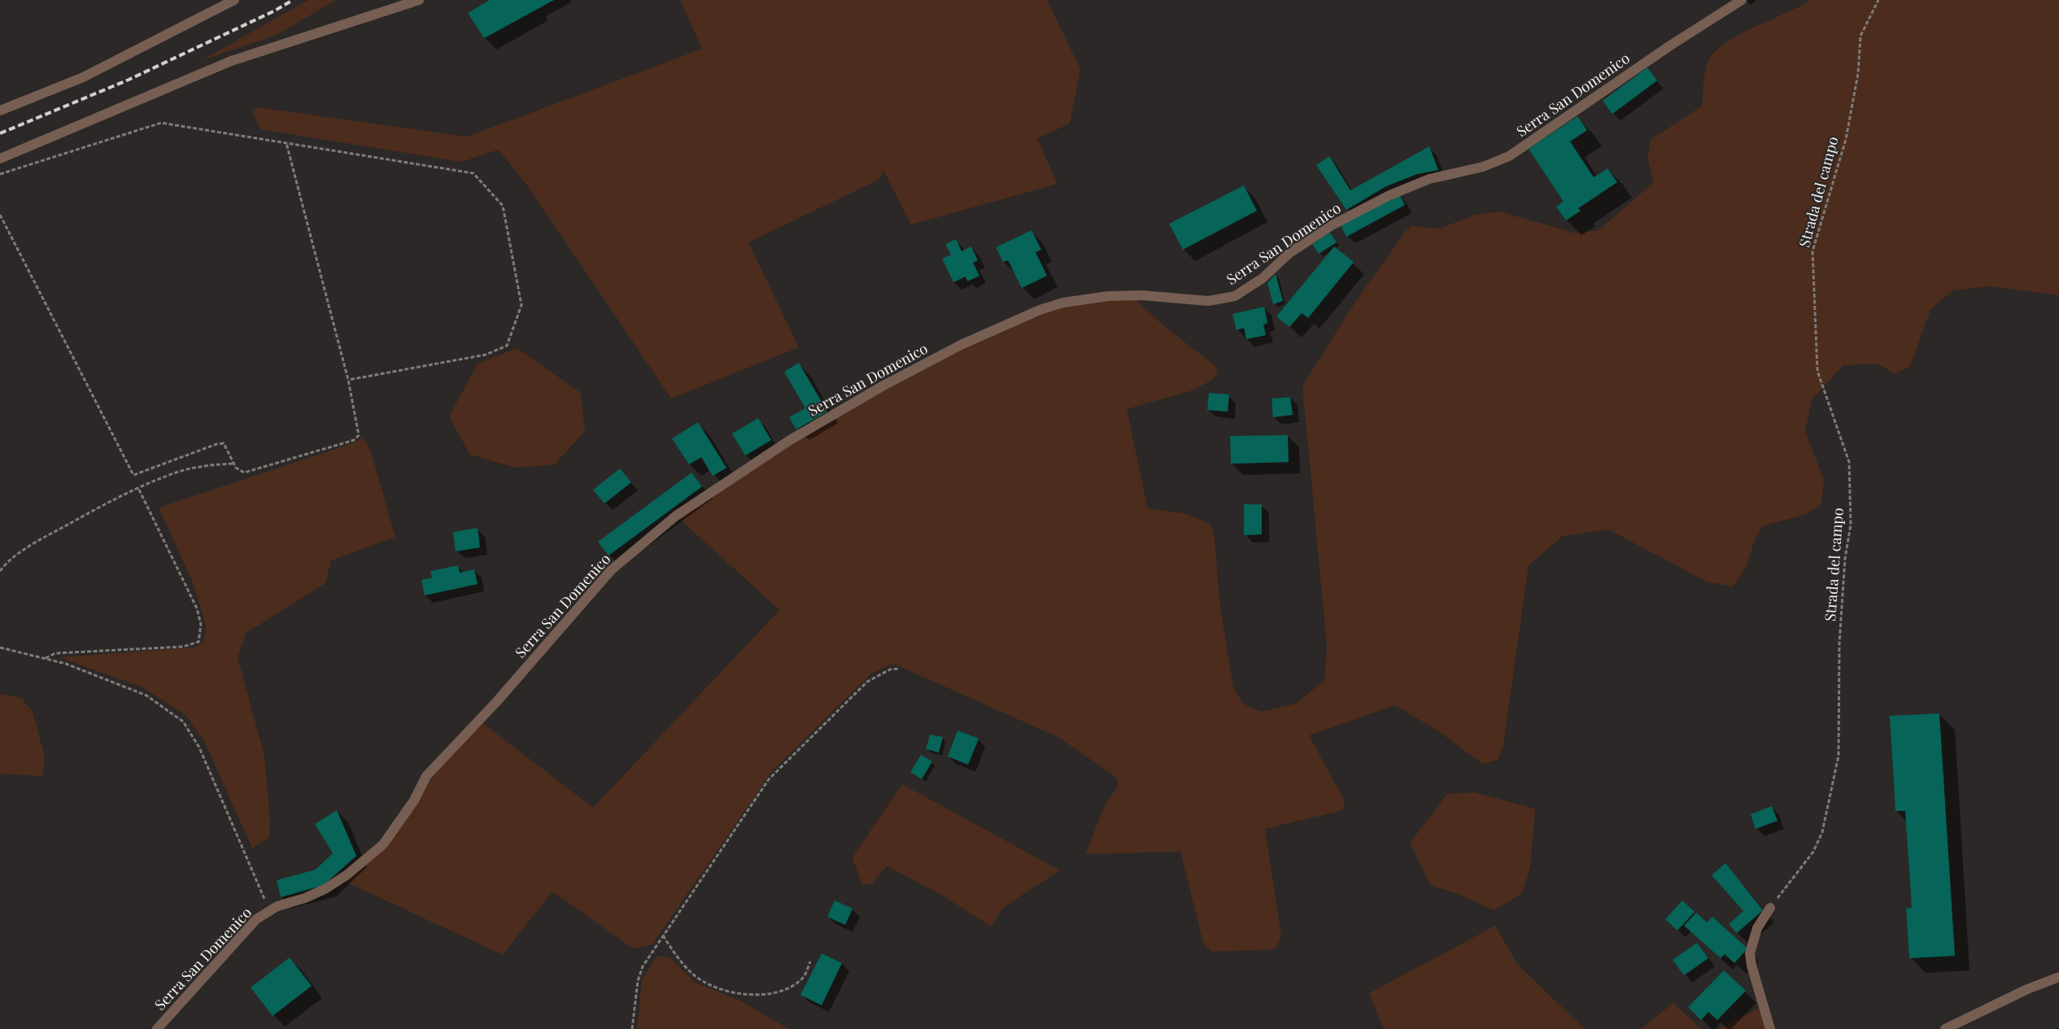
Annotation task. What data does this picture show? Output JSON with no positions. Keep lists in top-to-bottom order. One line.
{"streets":{"street":["Serra San Domenico"],"path":["Strada del campo"]}}
